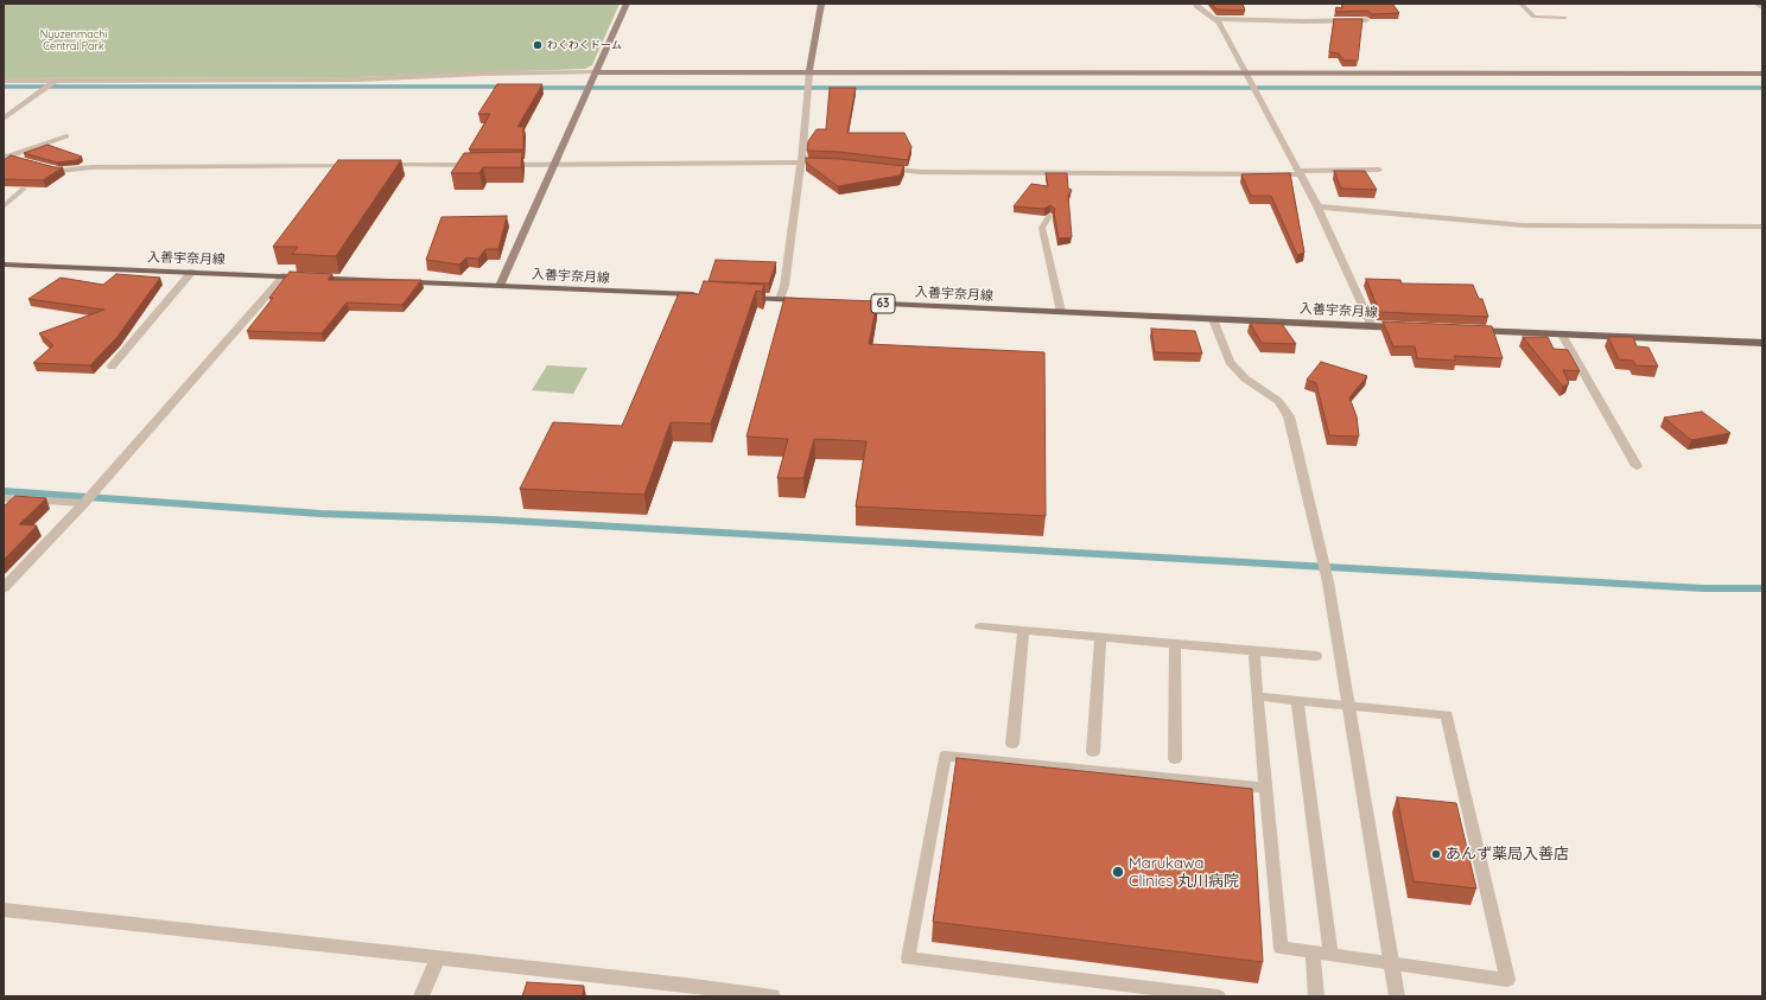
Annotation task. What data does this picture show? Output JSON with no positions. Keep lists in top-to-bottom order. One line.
{"streets":{"main road":["入善宇奈月線","63"]},"parks":["Nyuzenmachi Central Park"],"places":["わくわくドーム","あんず薬局入善店","Marukawa Clinics 丸川病院"]}
